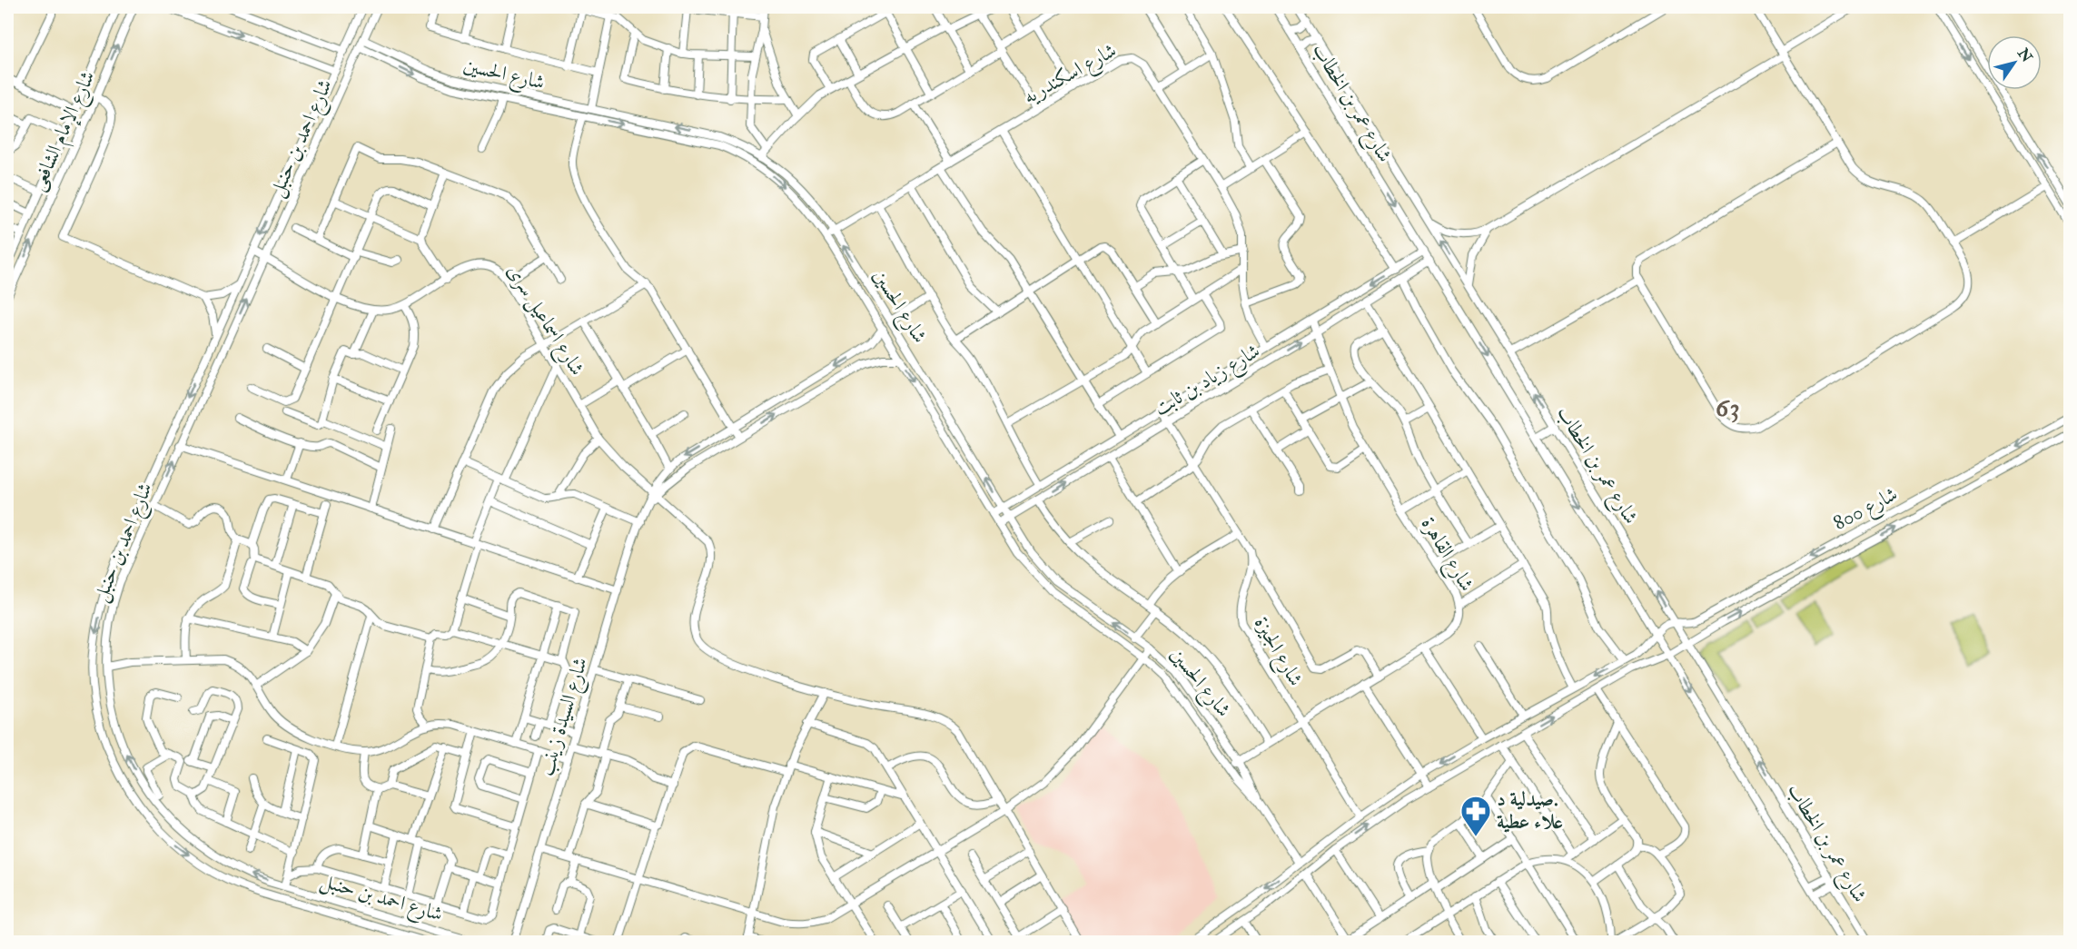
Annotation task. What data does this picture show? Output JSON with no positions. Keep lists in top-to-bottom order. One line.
{"streets":{"street":["شارع الحسين","شارع اسكندريه","شارع عمر بن الخطاب","شارع الإمام الشافعى","شارع احمد بن حنبل","شارع اسماعيل سرى","شارع زياد بن ثابت","شارع 800","شارع القاهرة","شارع الجيزة","شارع السيدة زينب"]},"crossings":[["شارع الحسين","شارع اسكندريه"],["شارع الحسين","شارع احمد بن حنبل"],["شارع الحسين","شارع زياد بن ثابت"],["شارع الحسين","شارع 800"],["شارع الحسين","شارع القاهرة"],["شارع الحسين","شارع السيدة زينب"],["شارع اسكندريه","شارع زياد بن ثابت"],["شارع عمر بن الخطاب","شارع زياد بن ثابت"],["شارع عمر بن الخطاب","شارع 800"],["شارع احمد بن حنبل","شارع اسماعيل سرى"],["شارع اسماعيل سرى","شارع السيدة زينب"],["شارع زياد بن ثابت","شارع القاهرة"],["شارع 800","شارع الجيزة"],["شارع القاهرة","شارع الجيزة"]],"districts":["63"],"places":{"pharmacy":["صيدلية د. علاء عطية"]},"north":"top right"}
